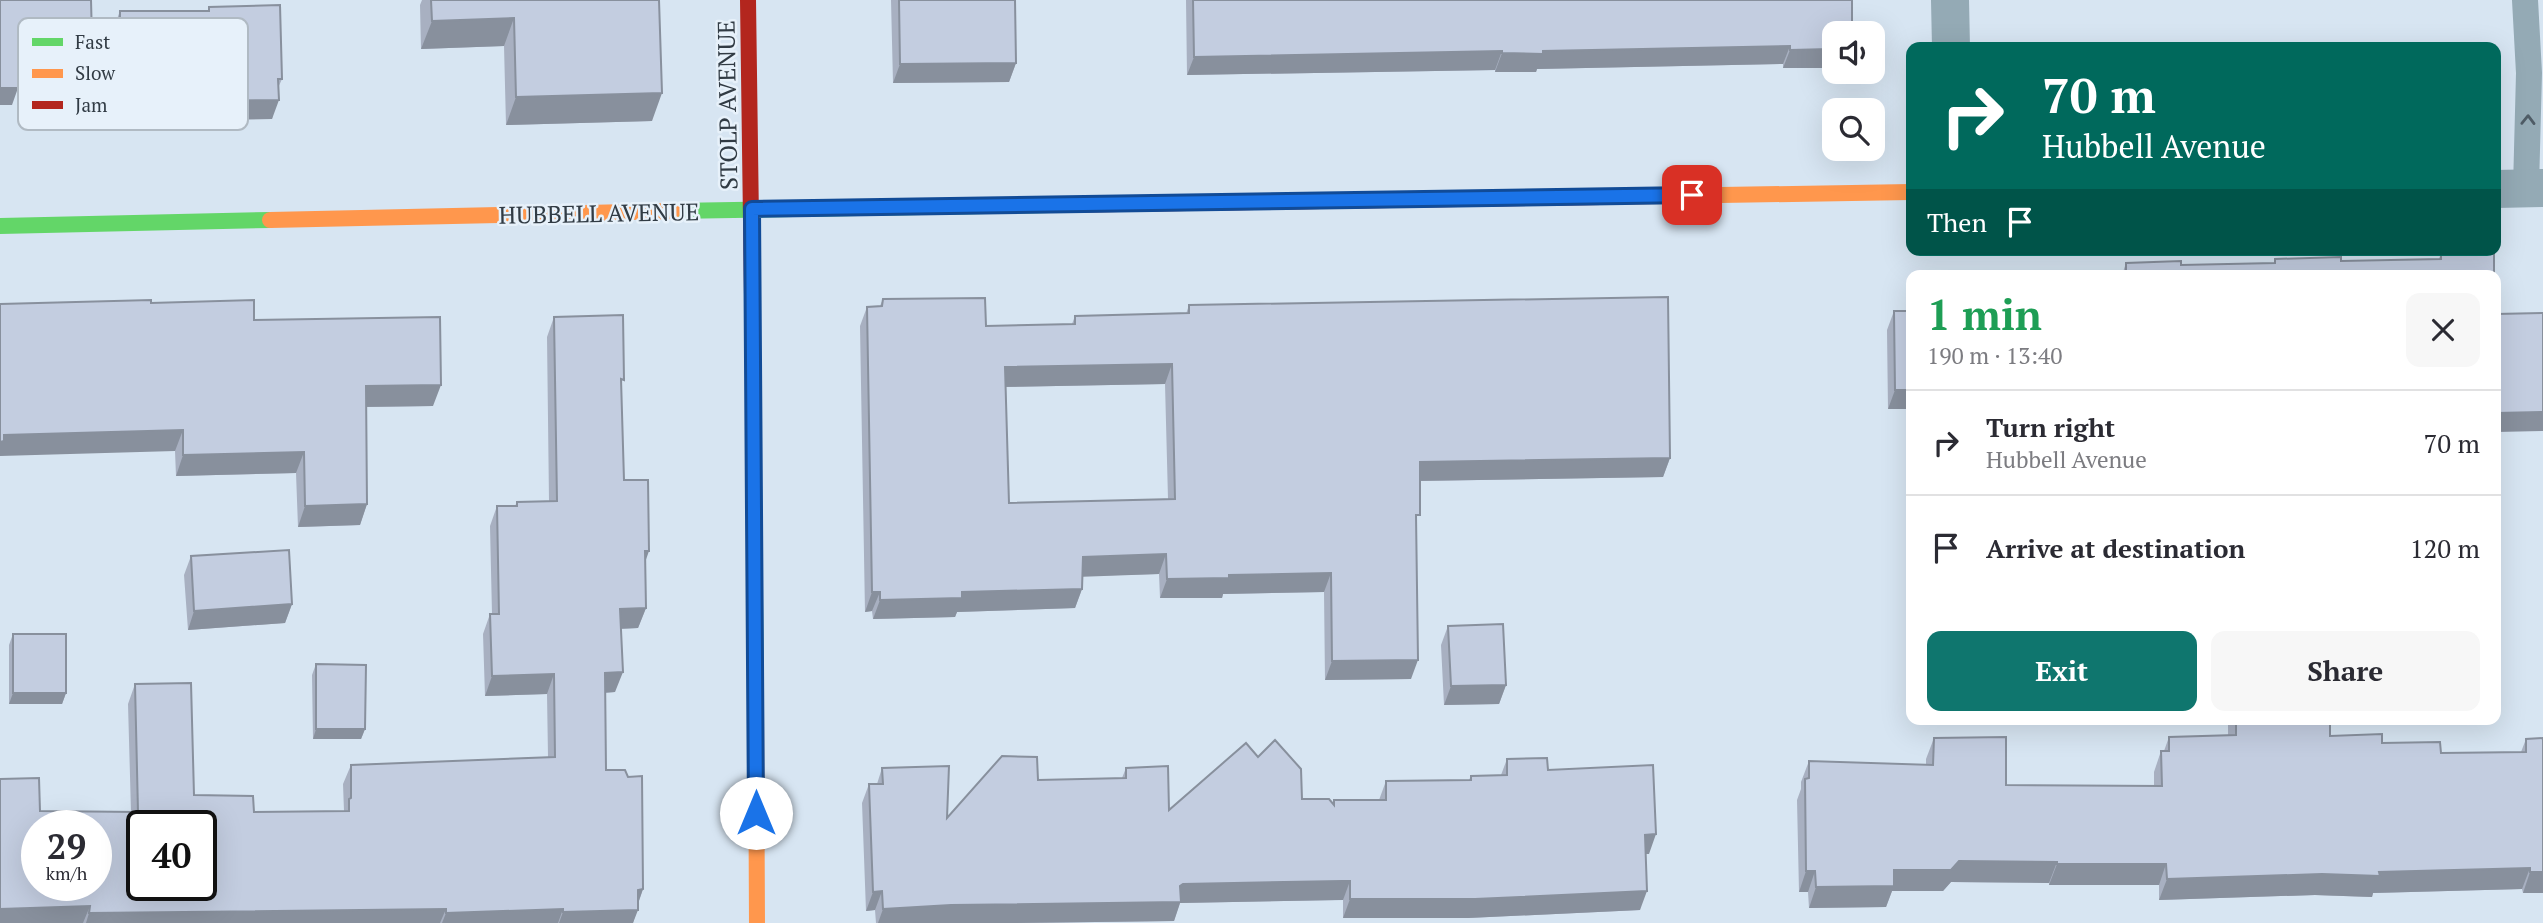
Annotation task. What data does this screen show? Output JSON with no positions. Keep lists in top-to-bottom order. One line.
{"streets":{"street":["STOLP AVENUE","HUBBELL AVENUE"]},"crossings":[["STOLP AVENUE","HUBBELL AVENUE"]],"legend":["Fast","Slow","Jam"],"page":{"turn":["70 m","Hubbell Avenue"],"then":"Then","heading":["1 min","190 m · 13:40"],"list":[{"name":"Turn right","note":"Hubbell Avenue","value":"70 m"},{"name":"Arrive at destination","value":"120 m"}],"buttons":["Exit","Share"],"speed":"29 km/h","limit":"40"}}
